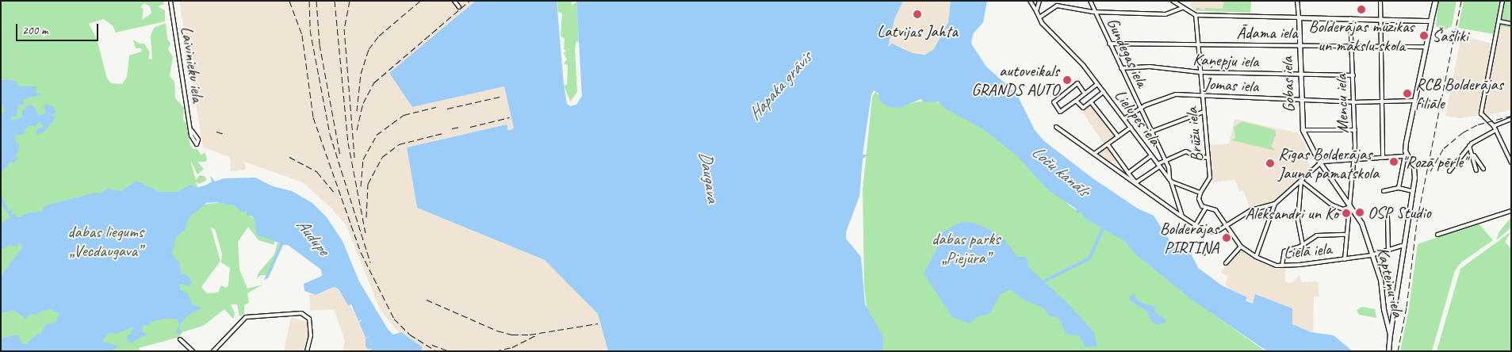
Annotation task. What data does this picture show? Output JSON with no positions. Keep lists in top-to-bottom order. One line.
{"streets":{"street":["Ādama iela","Gundegas iela","Kaņepju iela","Laivinieku iela","Jomas iela","Gobas iela","Mencu iela","Lielupes iela","Brūžu iela","Lielā iela","Kapteiņu iela"]},"crossings":[["Ādama iela","Gundegas iela"],["Ādama iela","Gobas iela"],["Ādama iela","Mencu iela"],["Ādama iela","Brūžu iela"],["Gundegas iela","Kaņepju iela"],["Gundegas iela","Jomas iela"],["Gundegas iela","Lielupes iela"],["Gundegas iela","Brūžu iela"],["Kaņepju iela","Gobas iela"],["Kaņepju iela","Mencu iela"],["Kaņepju iela","Brūžu iela"],["Jomas iela","Gobas iela"],["Jomas iela","Mencu iela"],["Jomas iela","Lielupes iela"],["Jomas iela","Brūžu iela"],["Gobas iela","Kapteiņu iela"],["Mencu iela","Lielā iela"],["Mencu iela","Kapteiņu iela"],["Lielupes iela","Brūžu iela"],["Lielā iela","Kapteiņu iela"]],"water":["Hapaka grāvis","Loču kanāls","Daugava","Audupe"],"parks":["dabas liegums „Vecdaugava”","dabas parks „Piejūra”"],"places":["Bolderājas mūzikas un mākslu skola","Latvijas Jahta","Šašliki","autoveikals GRANDS AUTO","RCB Bolderājas filiāle","\"Rozā pērle\"","Rīgas Bolderājas Jaunā pamatskola","OSP Studio","Aleksandri un Ko","Bolderājas PIRTIŅA"],"scale_bar":"200 m"}
